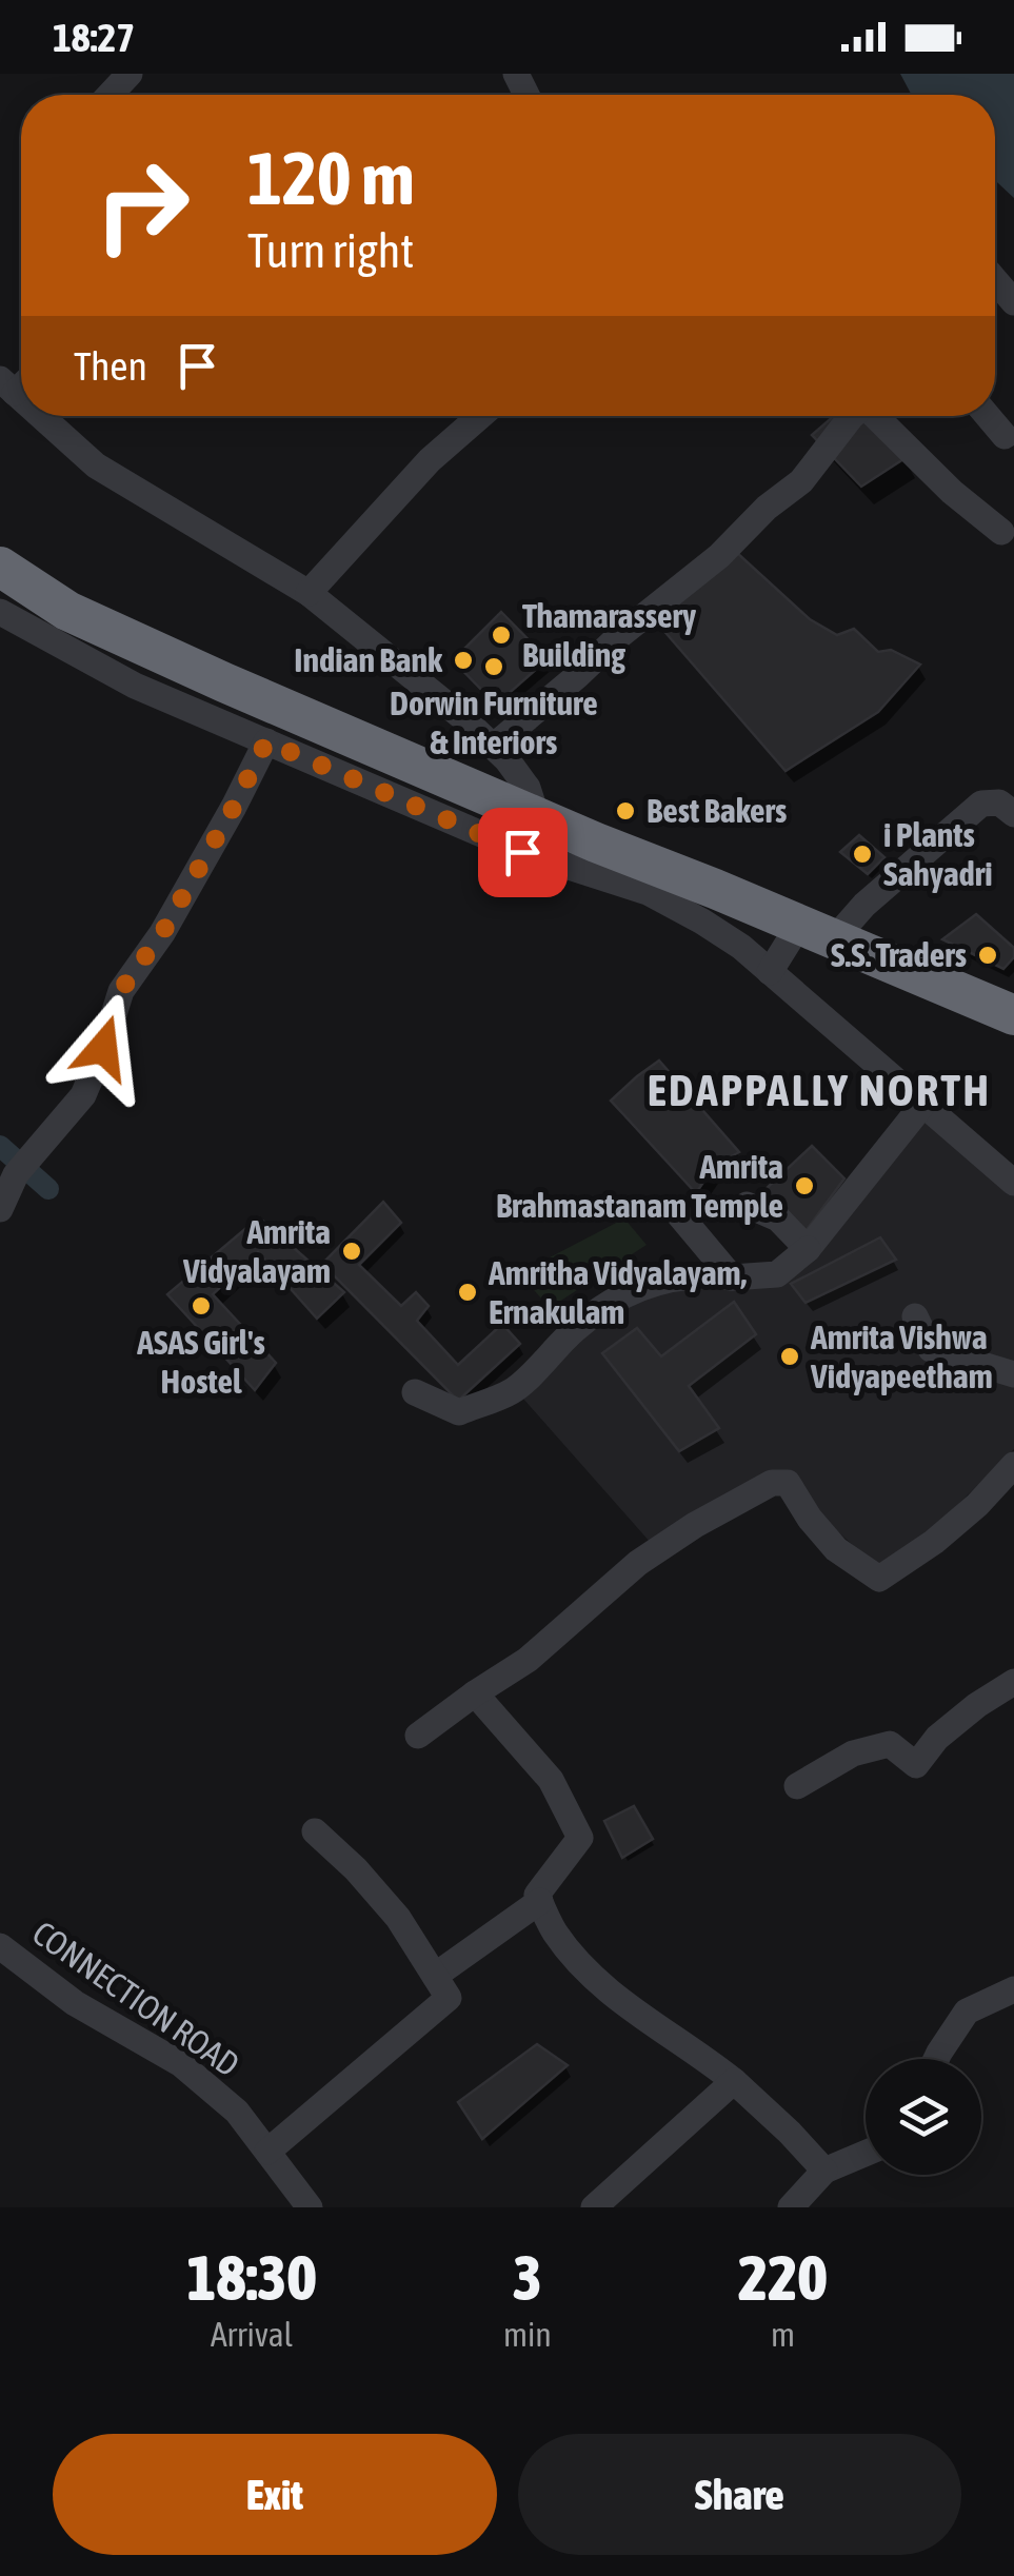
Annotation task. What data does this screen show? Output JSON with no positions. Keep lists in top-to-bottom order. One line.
{"streets":{"street":["CONNECTION ROAD"]},"districts":["EDAPPALLY NORTH"],"places":["Thamarassery Building","Indian Bank","Dorwin Furniture & Interiors","Best Bakers","i Plants Sahyadri","S.S. Traders","Amrita Brahmastanam Temple","Amrita Vidyalayam","Amritha Vidyalayam, Ernakulam","ASAS Girl's Hostel","Amrita Vishwa Vidyapeetham"],"page":{"status":"18:27","turn":["120 m","Turn right"],"then":"Then","eta":["18:30","Arrival","3","min","220","m"],"buttons":["Exit","Share"]}}
